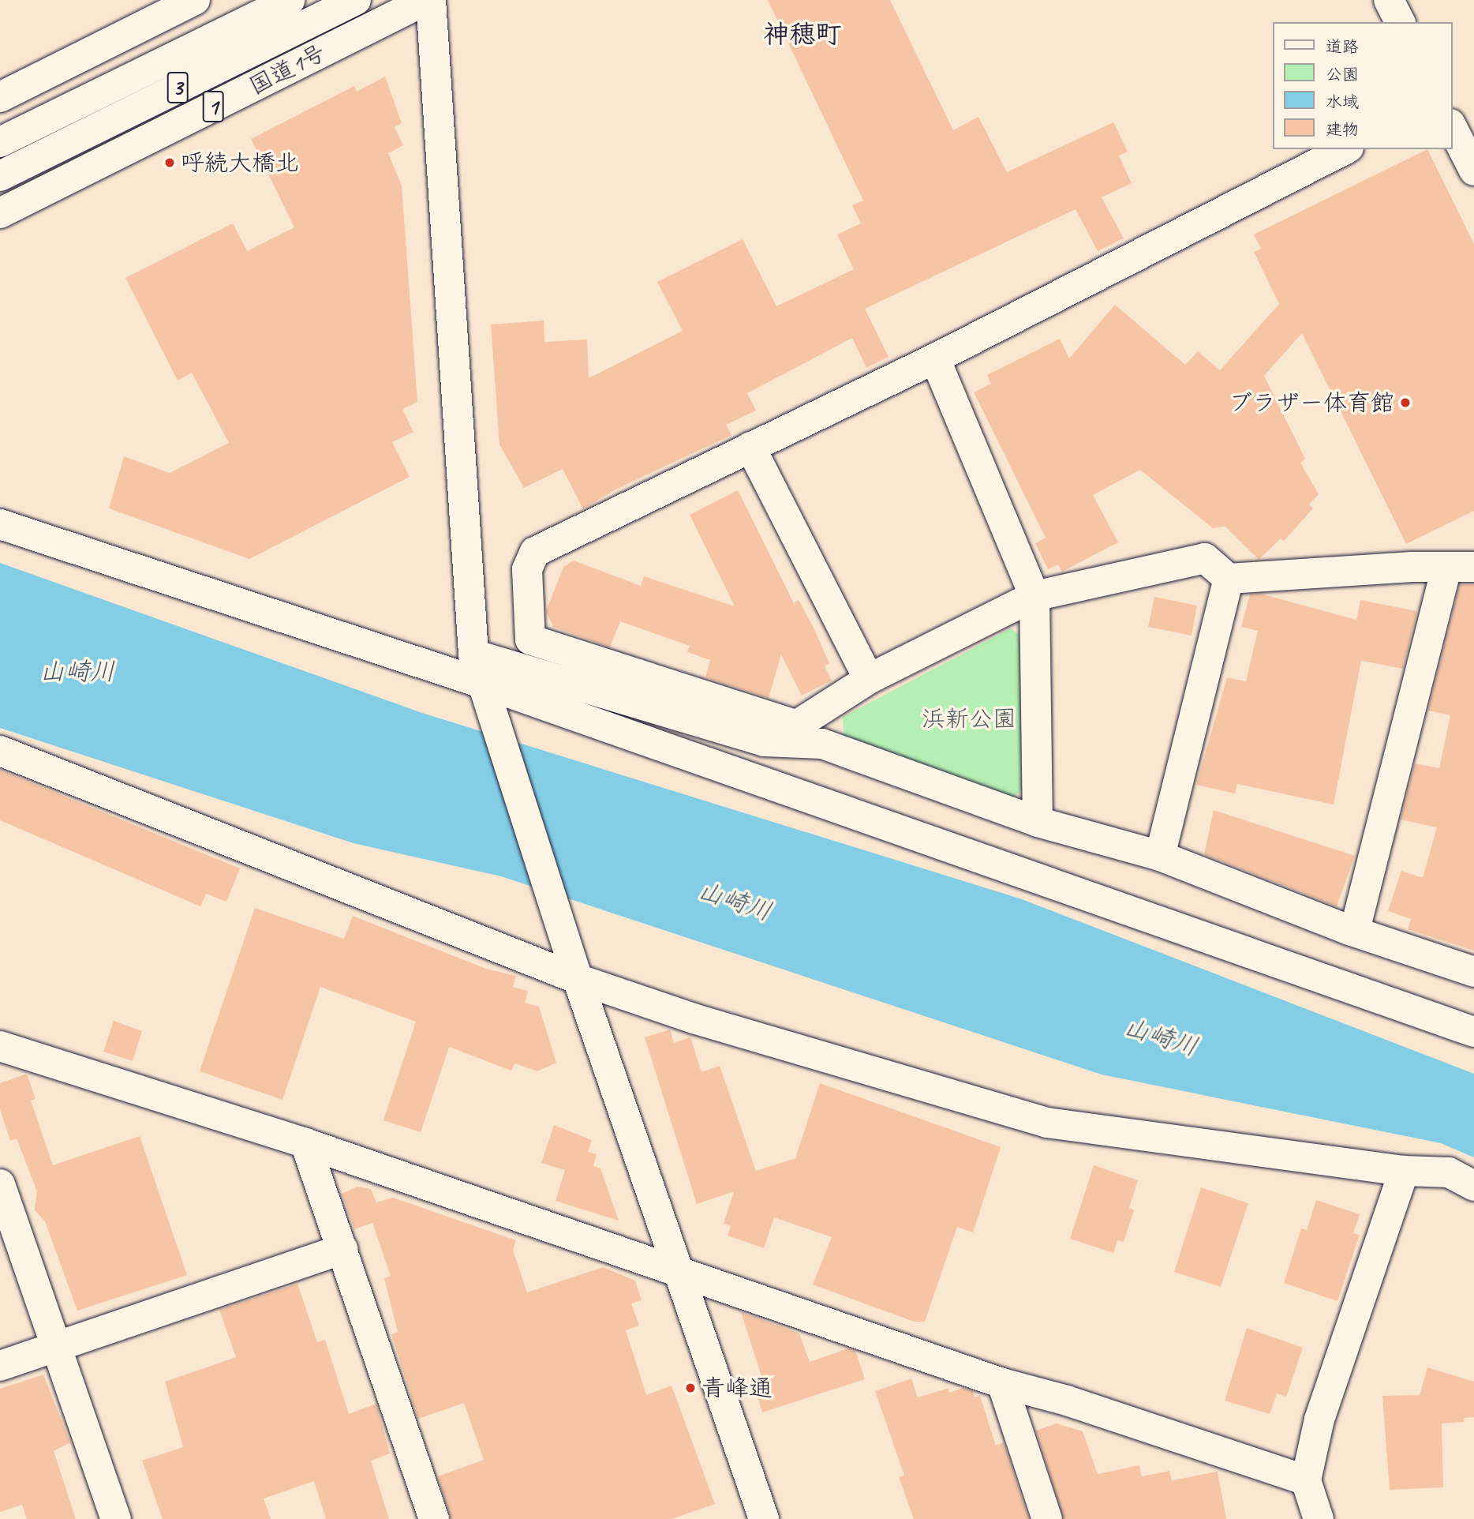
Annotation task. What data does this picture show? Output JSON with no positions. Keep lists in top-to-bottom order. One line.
{"streets":{"main road":["国道1号","3","1"]},"districts":["神穂町"],"water":["山崎川"],"parks":["浜新公園"],"places":["呼続大橋北","ブラザー体育館","青峰通"],"legend":["道路","公園","水域","建物"]}
